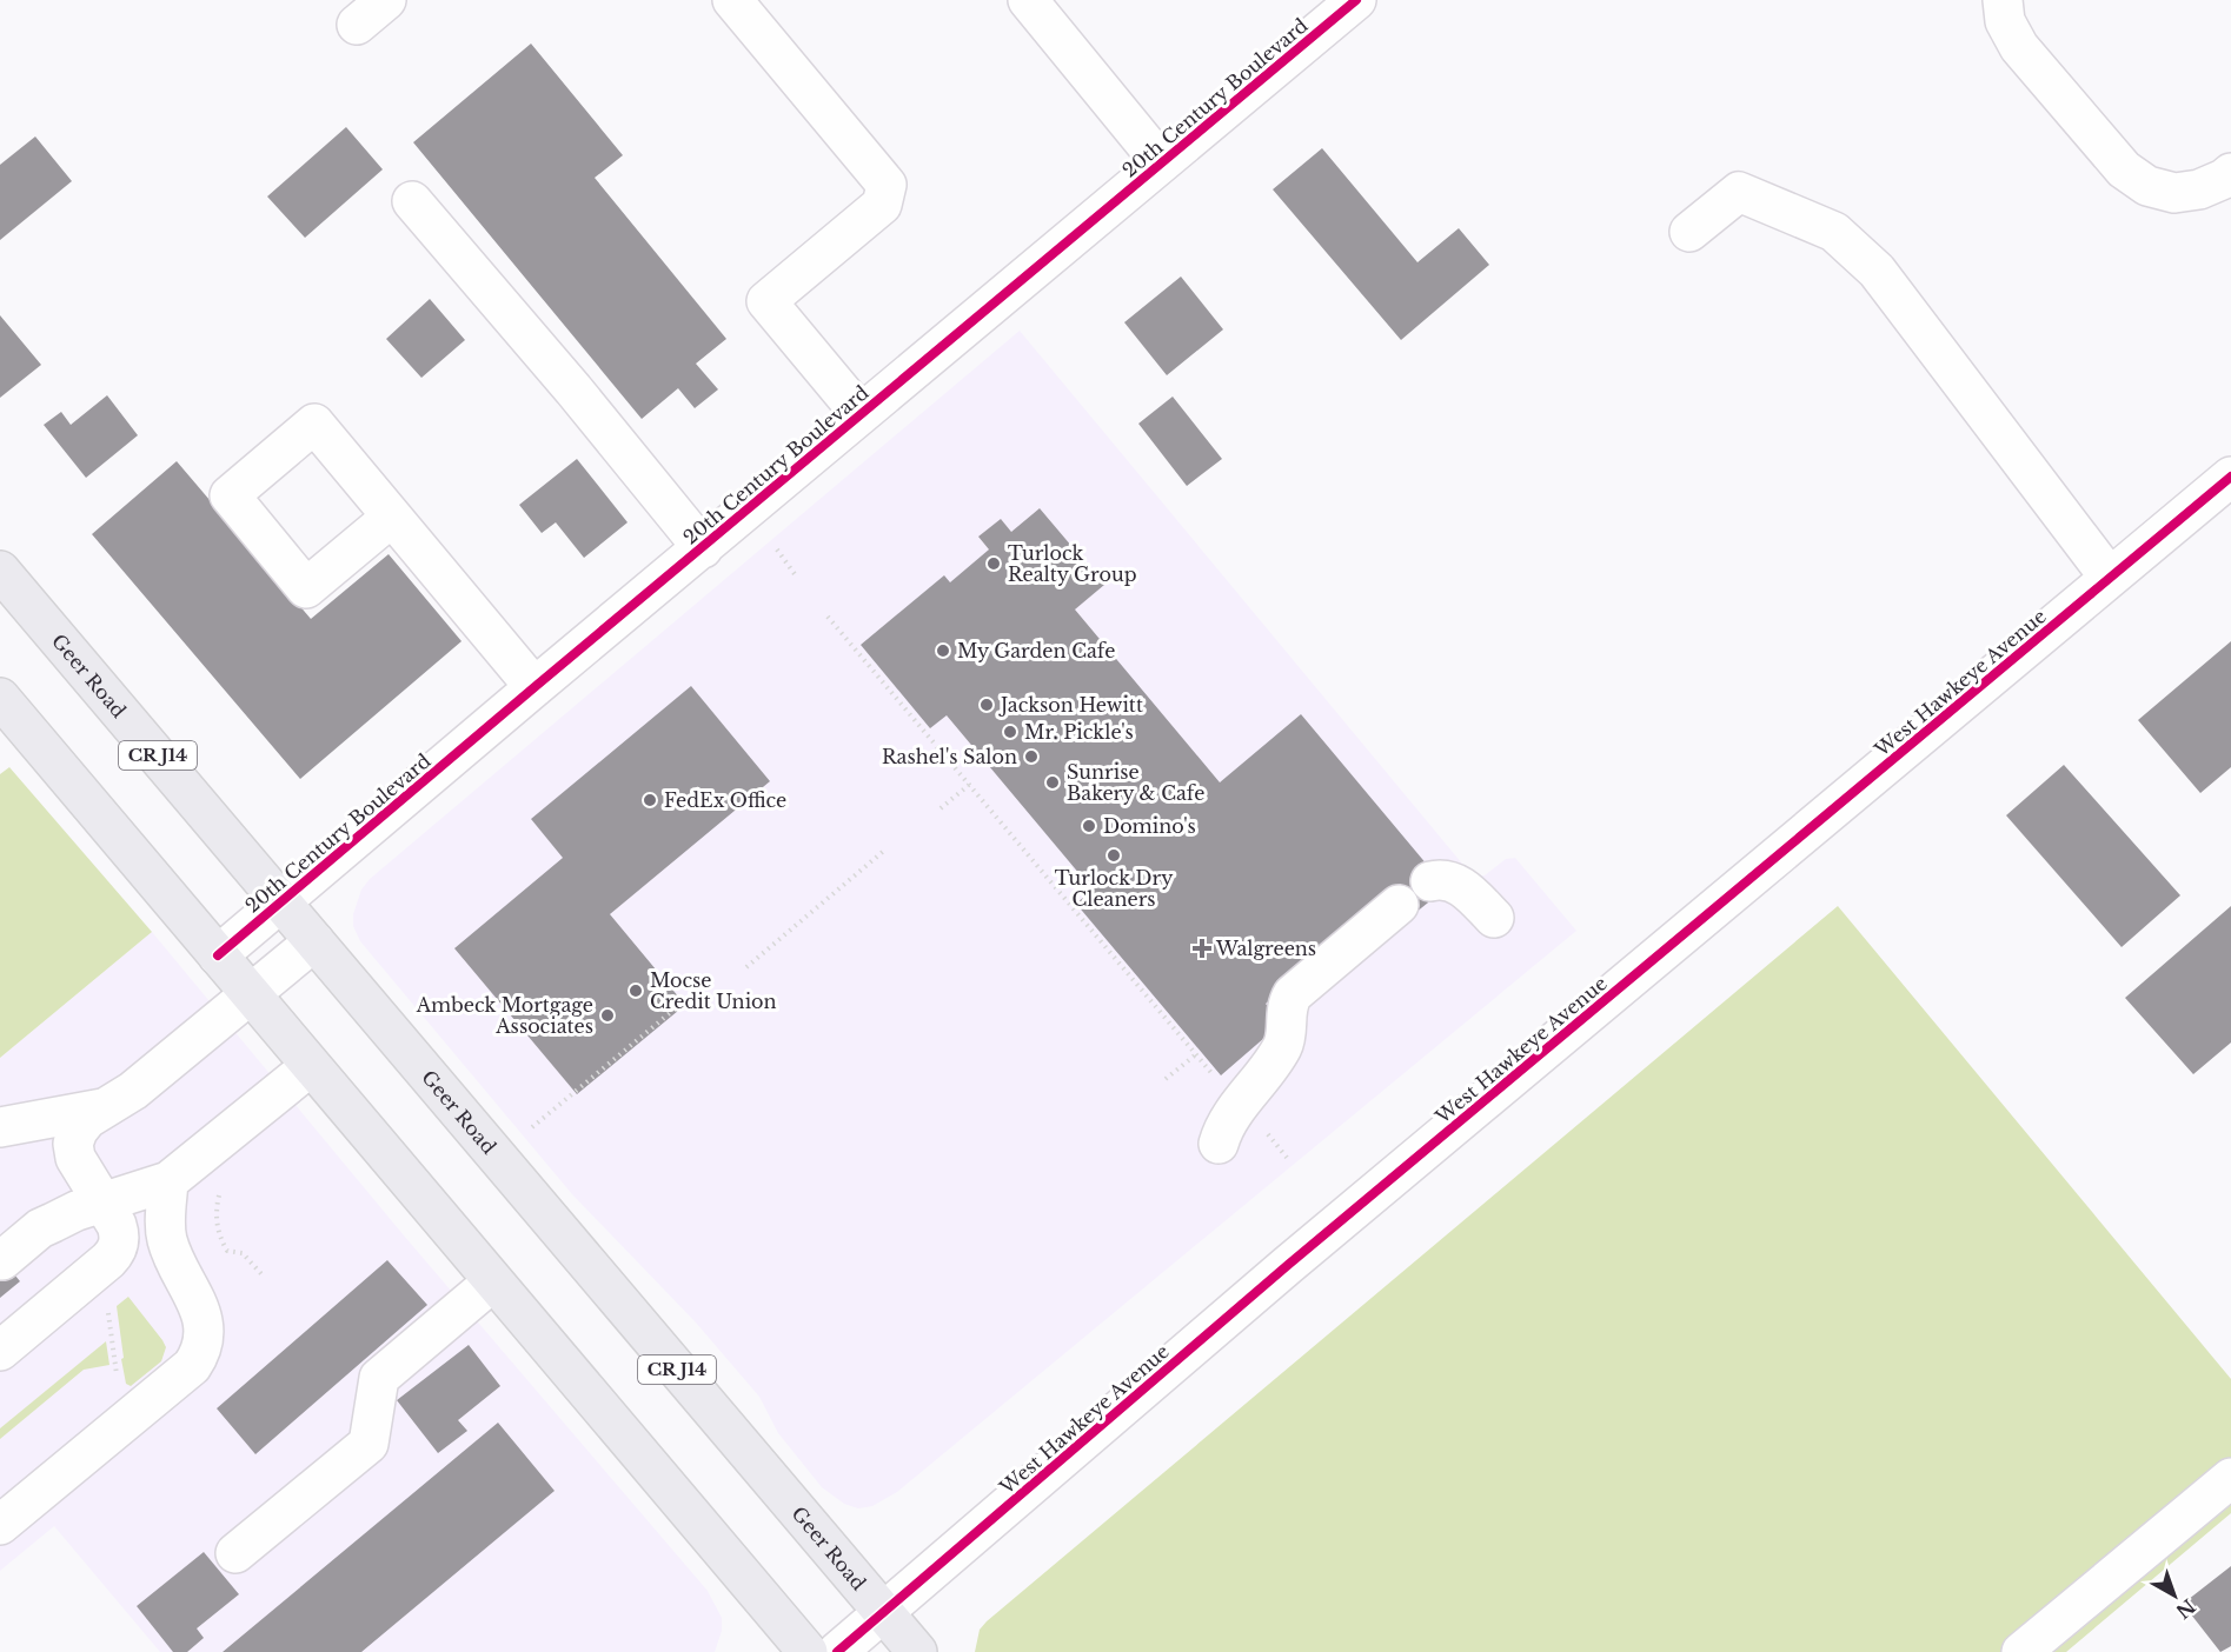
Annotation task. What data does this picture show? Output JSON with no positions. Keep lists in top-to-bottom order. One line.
{"streets":{"main road":["Geer Road","CR J14"],"street":["20th Century Boulevard","West Hawkeye Avenue"]},"crossings":[["20th Century Boulevard","Geer Road"],["Geer Road","West Hawkeye Avenue"]],"places":{"other":["Turlock Realty Group","My Garden Cafe","Jackson Hewitt","Mr. Pickle's","Rashel's Salon","Sunrise Bakery & Cafe","FedEx Office","Domino's","Turlock Dry Cleaners","Mocse Credit Union","Ambeck Mortgage Associates"],"health":["Walgreens"]},"north":"bottom right"}
